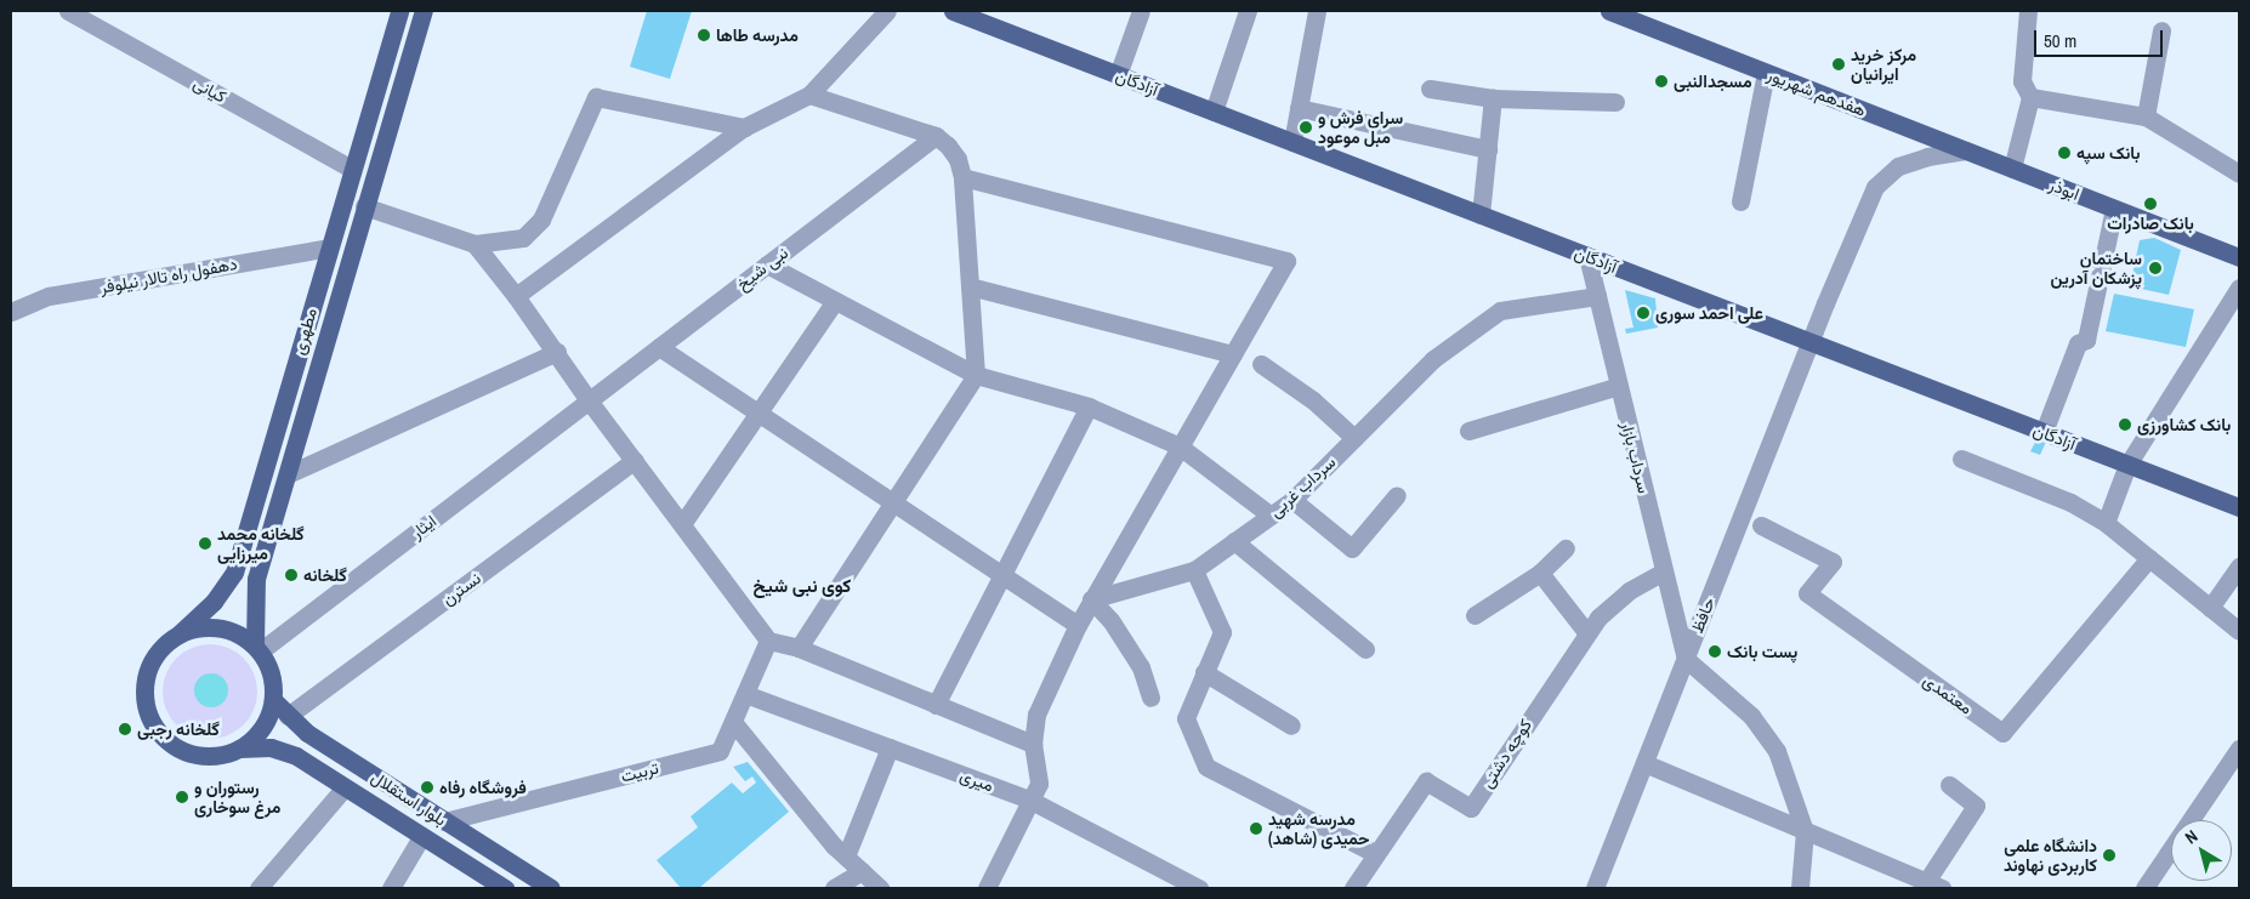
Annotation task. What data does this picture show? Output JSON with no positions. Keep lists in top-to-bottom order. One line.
{"streets":{"main road":["آزادگان","هفدهم شهریور","ابوذر","مطهری","بلوار استقلال"],"street":["کیانی","نبی شیخ","دهفول راه تالار نیلوفر","سرداب بازار","سرداب غربی","ایثار","نسترن","حافظ","معتمدی","کوچه دشتی","تربیت","میری"]},"crossings":[["آزادگان","سرداب بازار"],["آزادگان","حافظ"],["کیانی","مطهری"],["هفدهم شهریور","ابوذر"],["ابوذر","حافظ"],["نبی شیخ","ایثار"],["دهفول راه تالار نیلوفر","مطهری"],["مطهری","ایثار"],["مطهری","بلوار استقلال"],["سرداب بازار","سرداب غربی"],["سرداب بازار","حافظ"],["سرداب بازار","کوچه دشتی"],["ایثار","بلوار استقلال"],["نسترن","بلوار استقلال"],["تربیت","میری"],["تربیت","بلوار استقلال"]],"districts":["کوی نبی شیخ"],"places":["مدرسه طاها","مرکز خرید ایرانیان","مسجدالنبی","سرای فرش و مبل موعود","بانک سپه","بانک صادرات","ساختمان پزشکان آدرین","علی احمد سوری","بانک کشاورزی","گلخانه محمد میرزایی","گلخانه","پست بانک","گلخانه رجبی","فروشگاه رفاه","رستوران و مرغ سوخاری","مدرسه شهید حمیدی (شاهد)","دانشگاه علمی کاربردی نهاوند"],"scale_bar":"50 m","north":"top left"}
